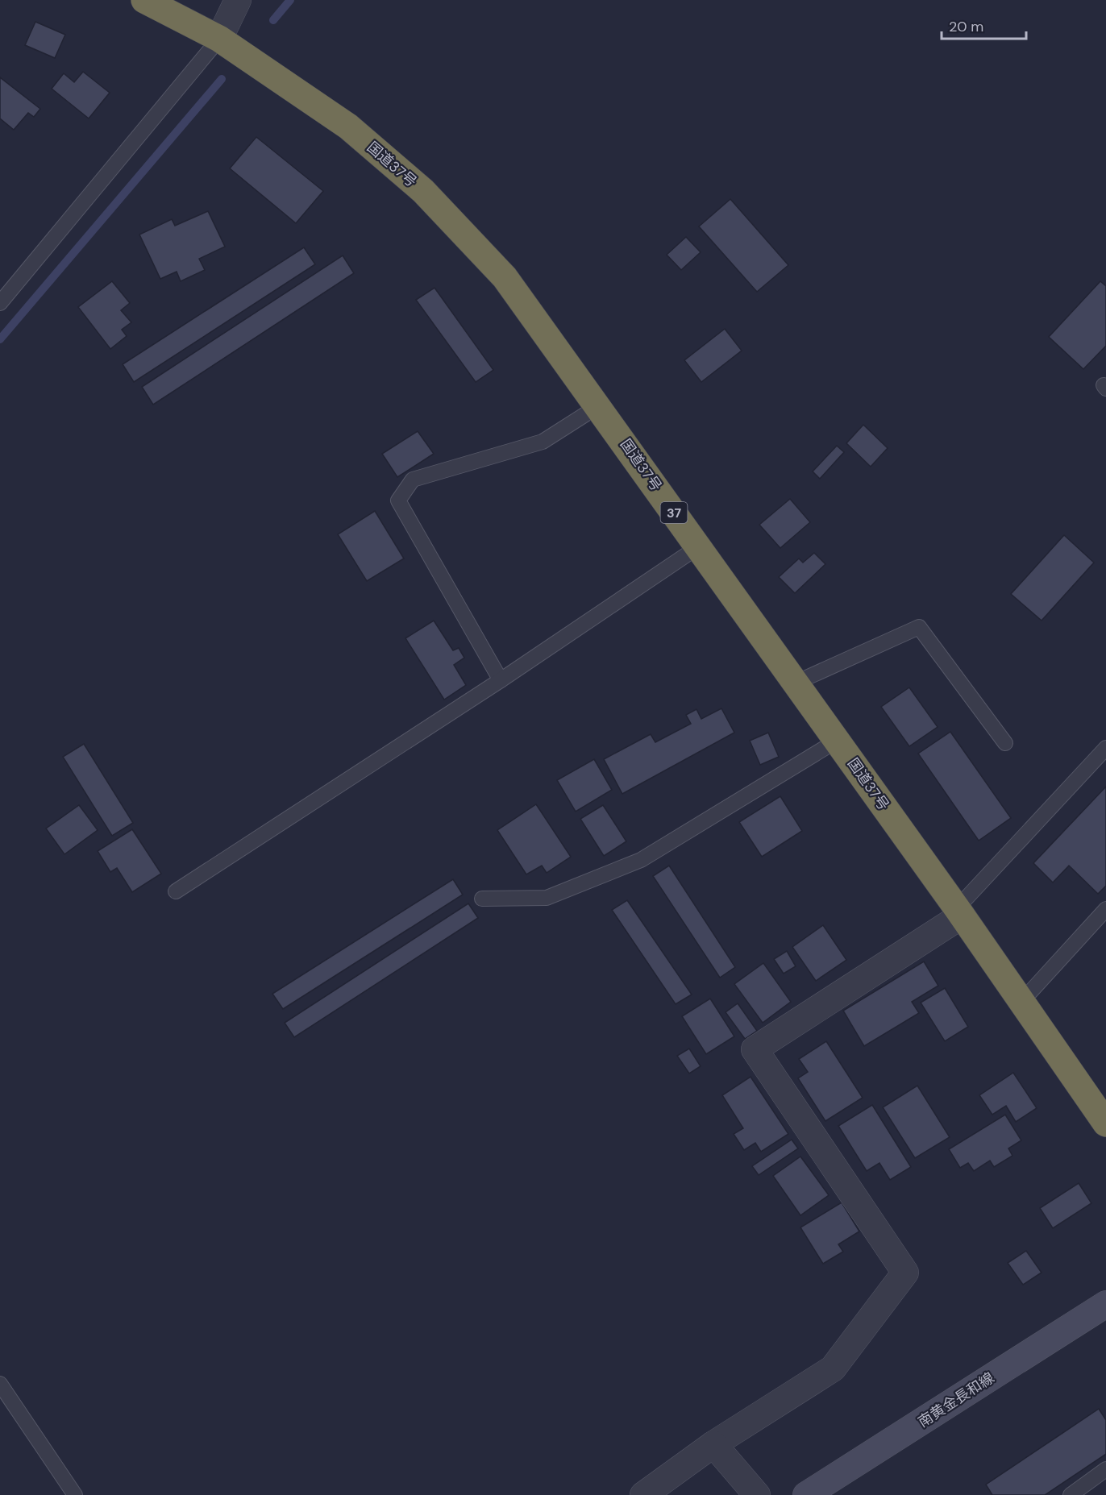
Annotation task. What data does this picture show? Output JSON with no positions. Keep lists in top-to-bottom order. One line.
{"streets":{"highway":["国道37号","37"],"main road":["南黄金長和線"]},"scale_bar":"20 m"}
